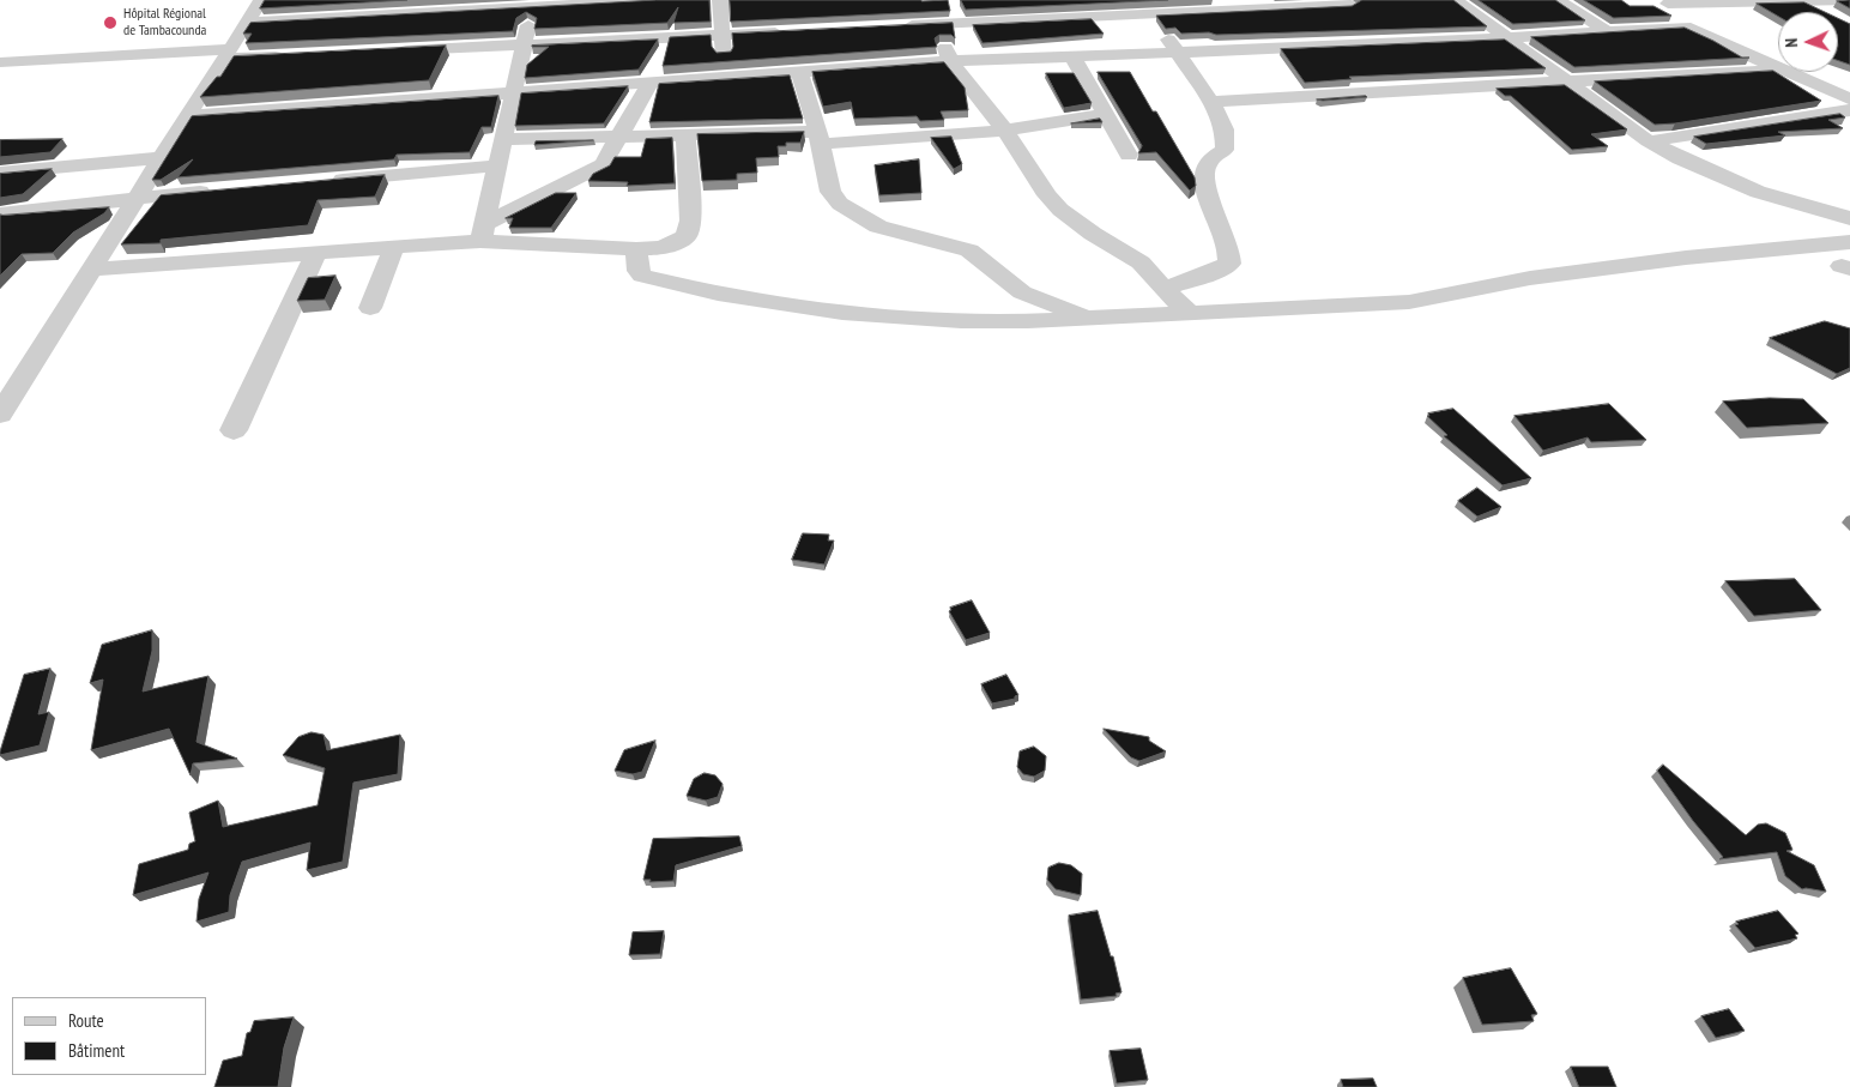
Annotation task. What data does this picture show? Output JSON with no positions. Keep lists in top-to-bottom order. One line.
{"places":["Hôpital Régional de Tambacounda"],"legend":["Route","Bâtiment"],"north":"left"}
